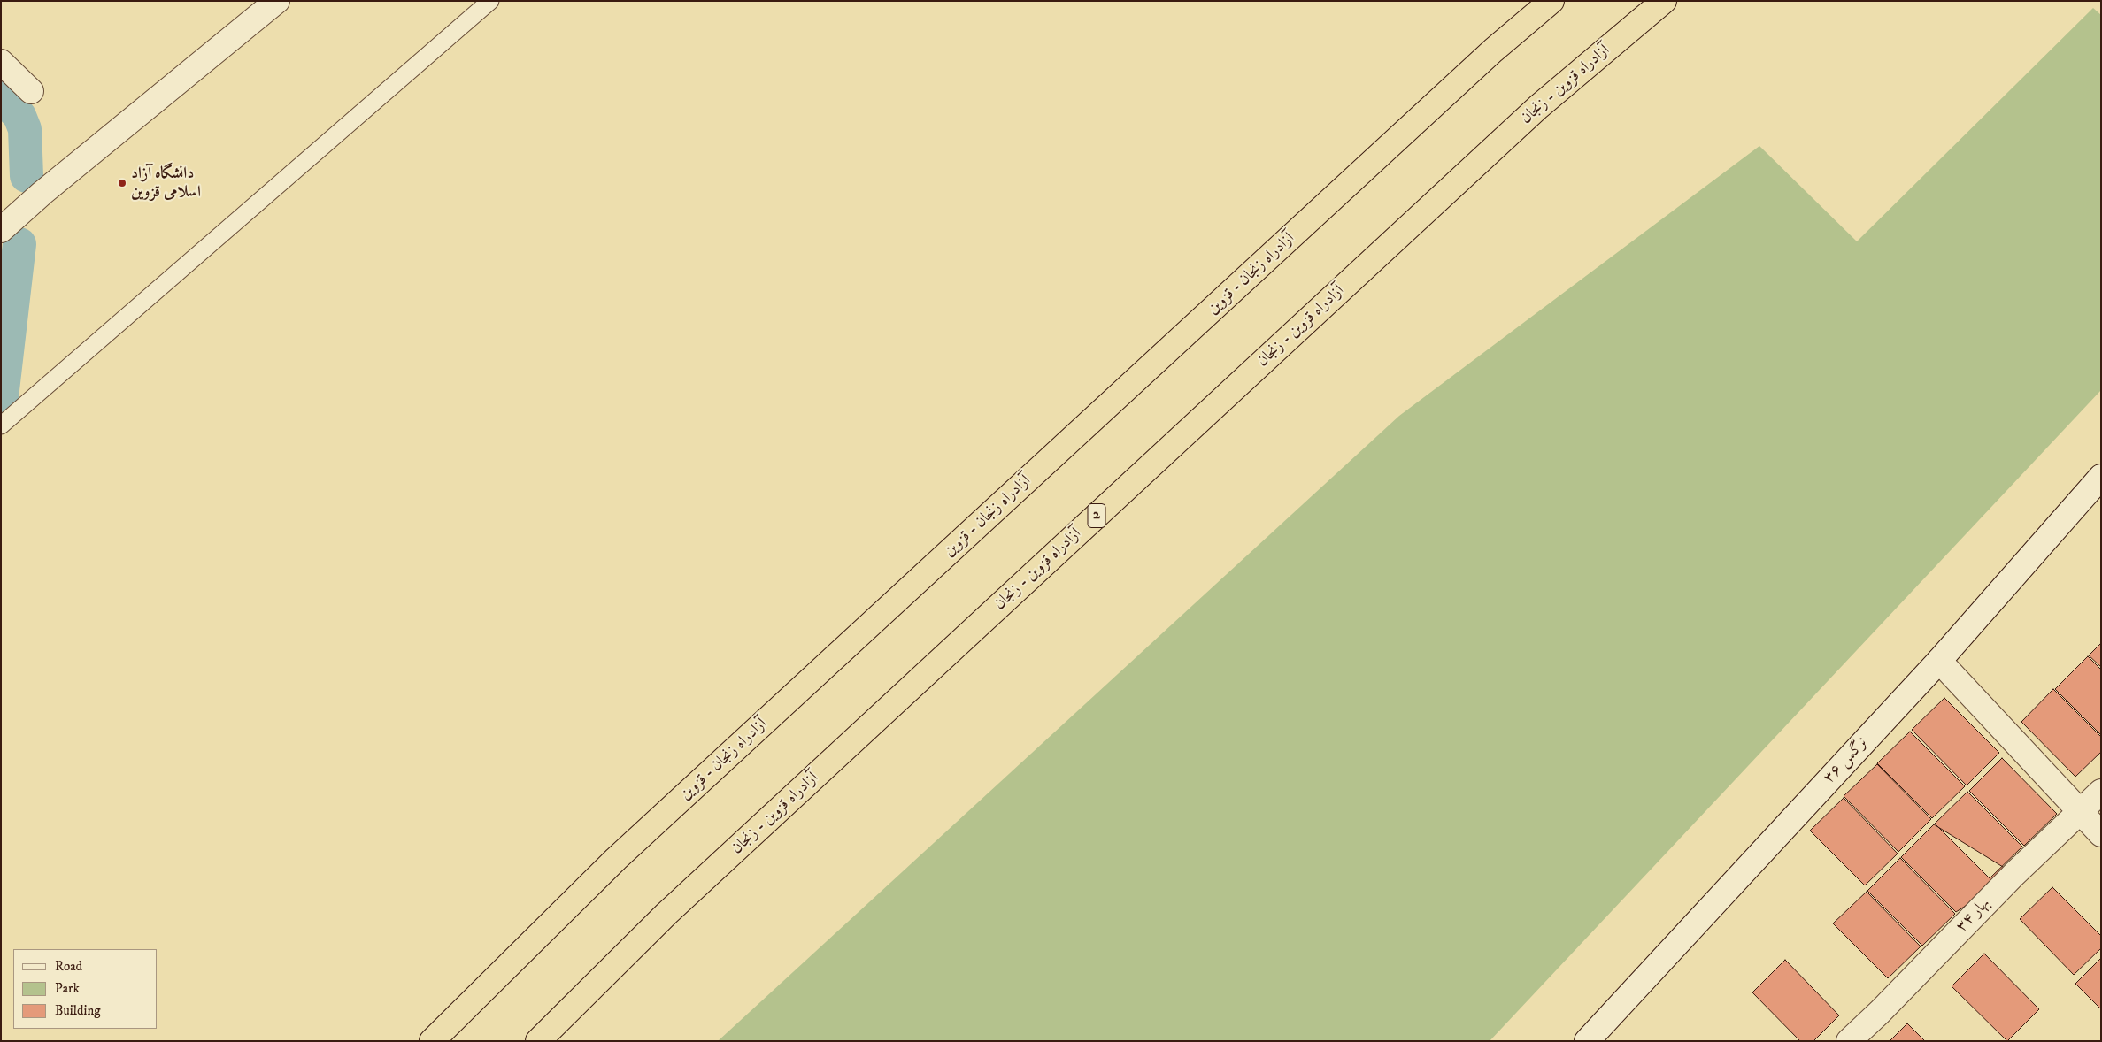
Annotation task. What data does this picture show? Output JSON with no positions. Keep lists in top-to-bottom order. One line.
{"streets":{"highway":["آزادراه قزوین - زنجان","آزادراه زنجان - قزوین","2"],"street":["نرگس ۳۶","بهار ۳۴"]},"places":["دانشگاه آزاد اسلامی قزوین"],"legend":["Road","Park","Building"]}
